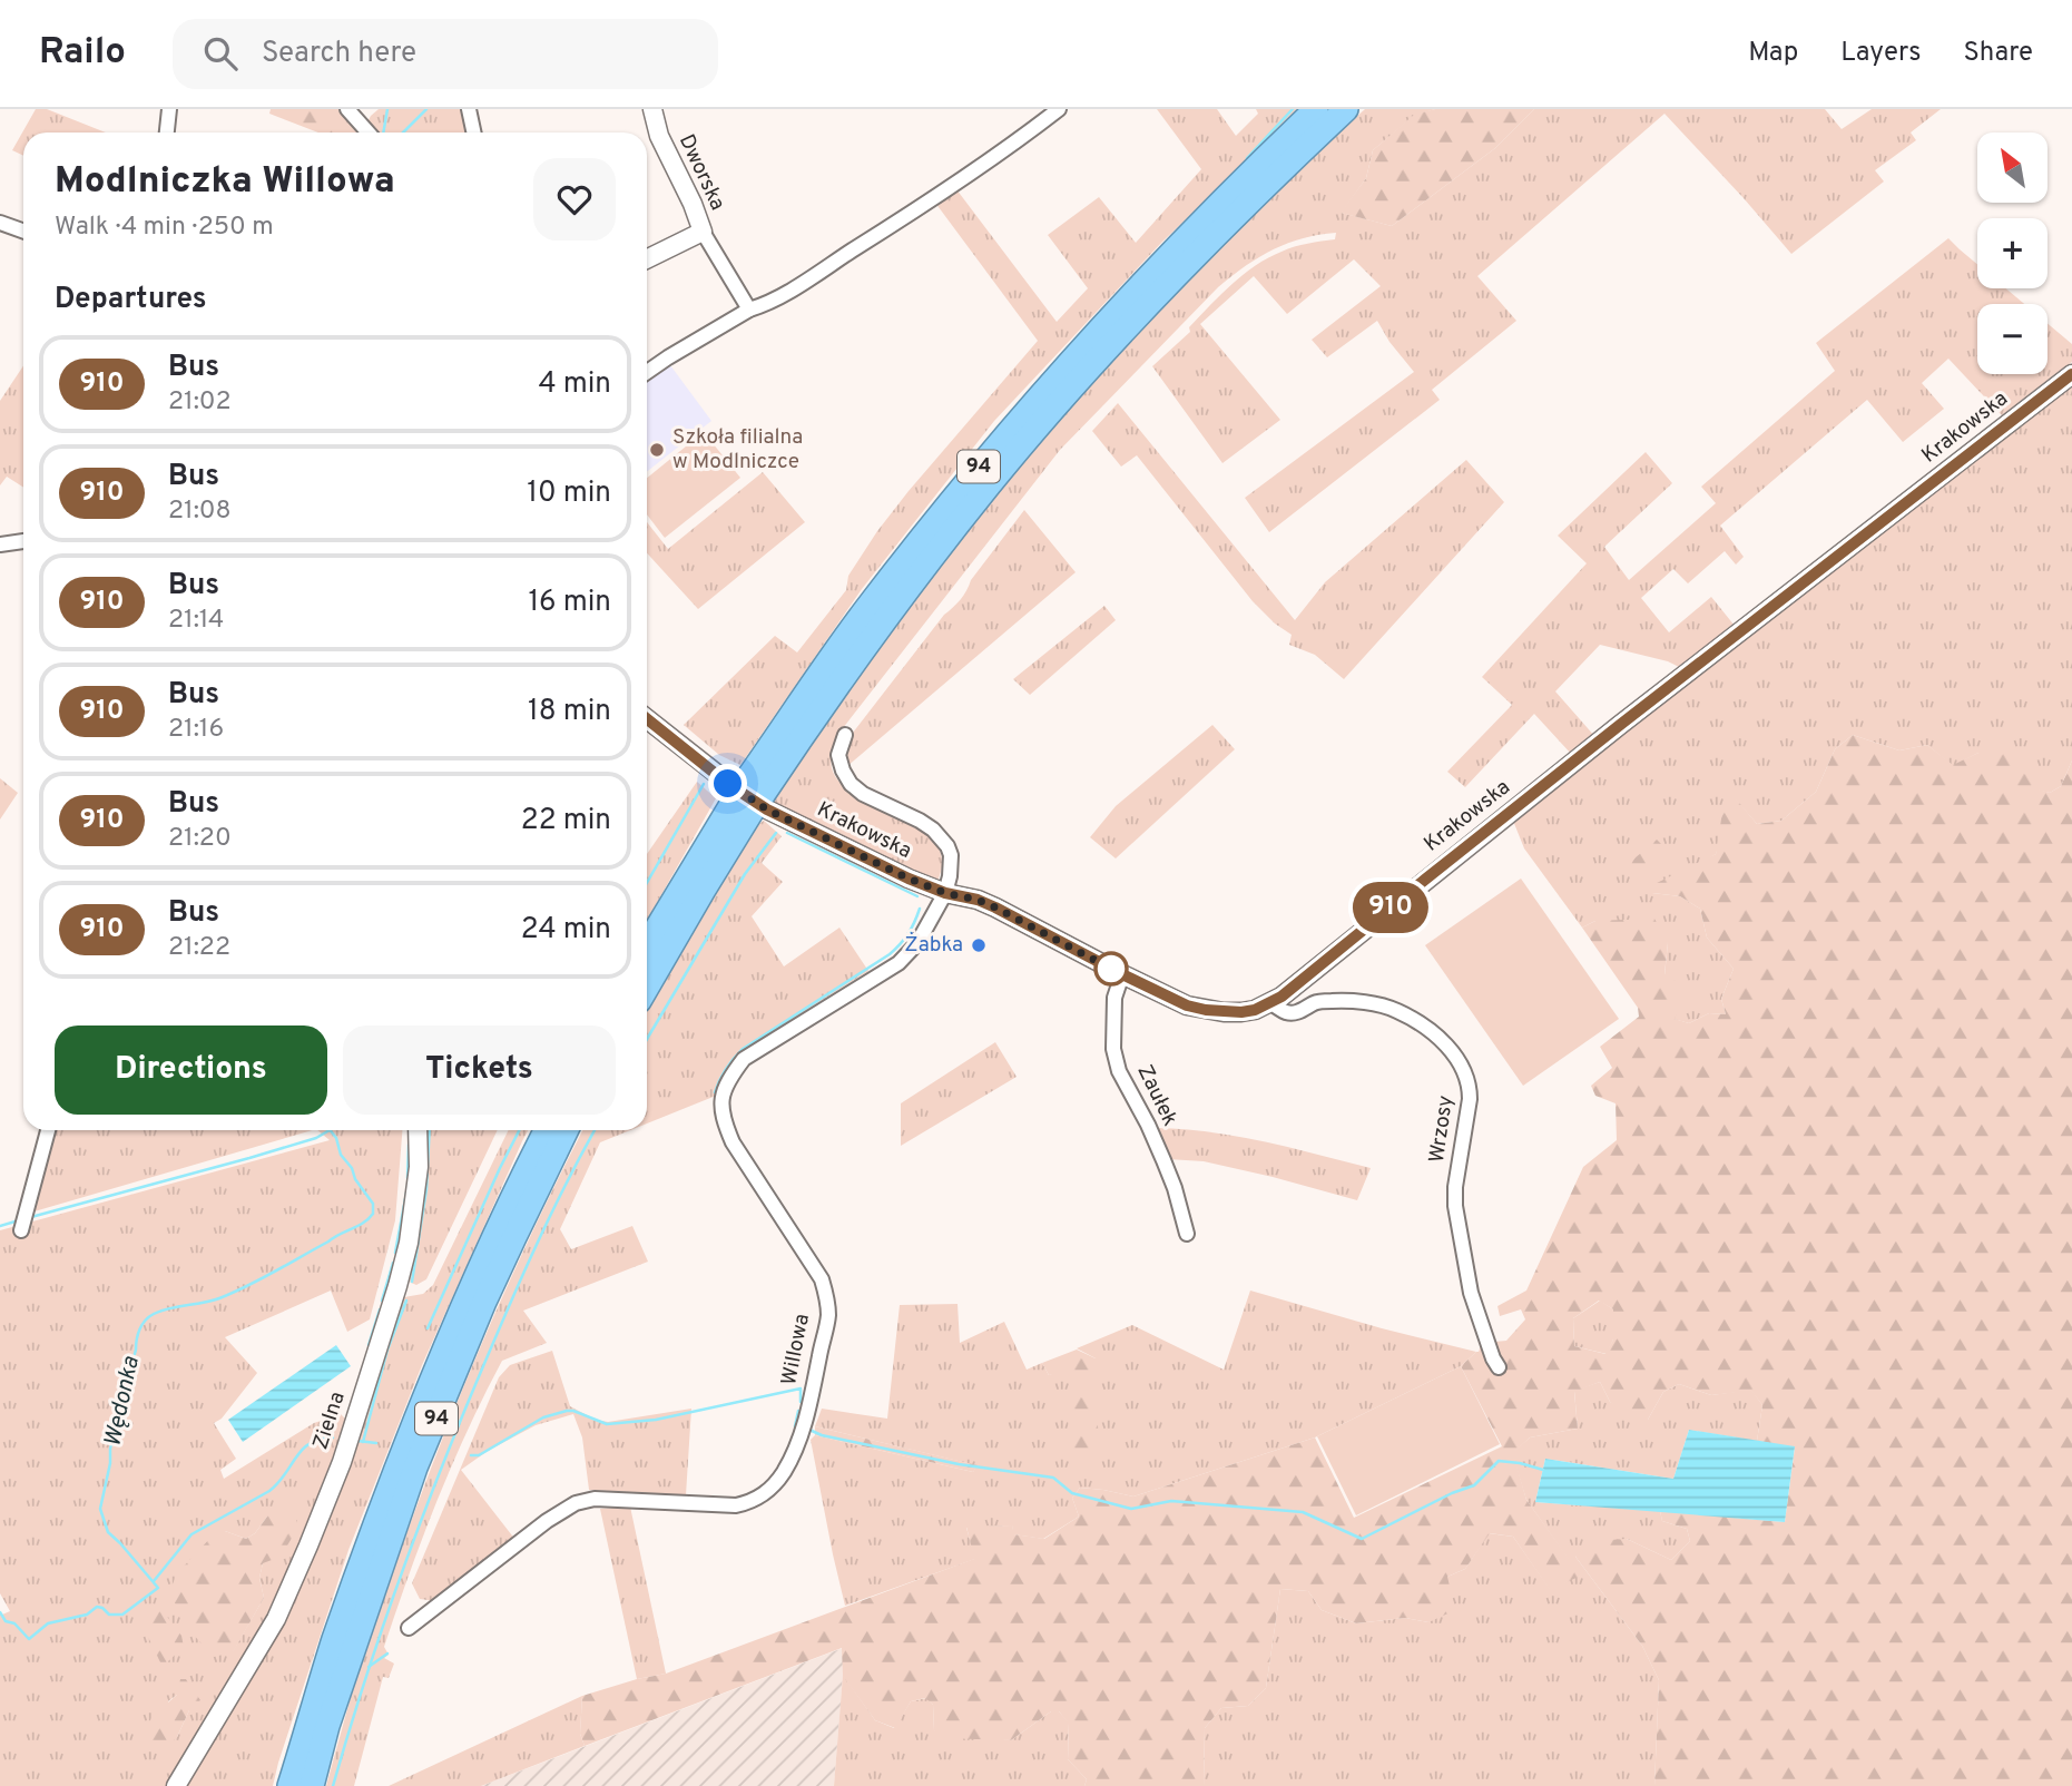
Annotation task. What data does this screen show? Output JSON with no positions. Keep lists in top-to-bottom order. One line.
{"streets":{"highway":["94"],"street":["Dworska","Krakowska","Zaułek","Wrzosy","Willowa","Zielna"]},"crossings":[["Krakowska","Zaułek"],["Krakowska","Wrzosy"],["Krakowska","Willowa"]],"water":["Wędonka"],"places":["Szkoła filialna w Modlniczce","Żabka"],"lines":["bus line 910"],"north":"top left","page":{"header":"Railo","search":"Search here","nav":["Map","Layers","Share"],"on_map":"910","map_buttons":["+","−"],"heading":[["Modlniczka Willowa","Walk · 4 min · 250 m"],"Departures"],"list":[{"mark":"910","name":"Bus","note":"21:02","value":"4 min"},{"mark":"910","name":"Bus","note":"21:08","value":"10 min"},{"mark":"910","name":"Bus","note":"21:14","value":"16 min"},{"mark":"910","name":"Bus","note":"21:16","value":"18 min"},{"mark":"910","name":"Bus","note":"21:20","value":"22 min"},{"mark":"910","name":"Bus","note":"21:22","value":"24 min"}],"buttons":["Directions","Tickets"]}}
